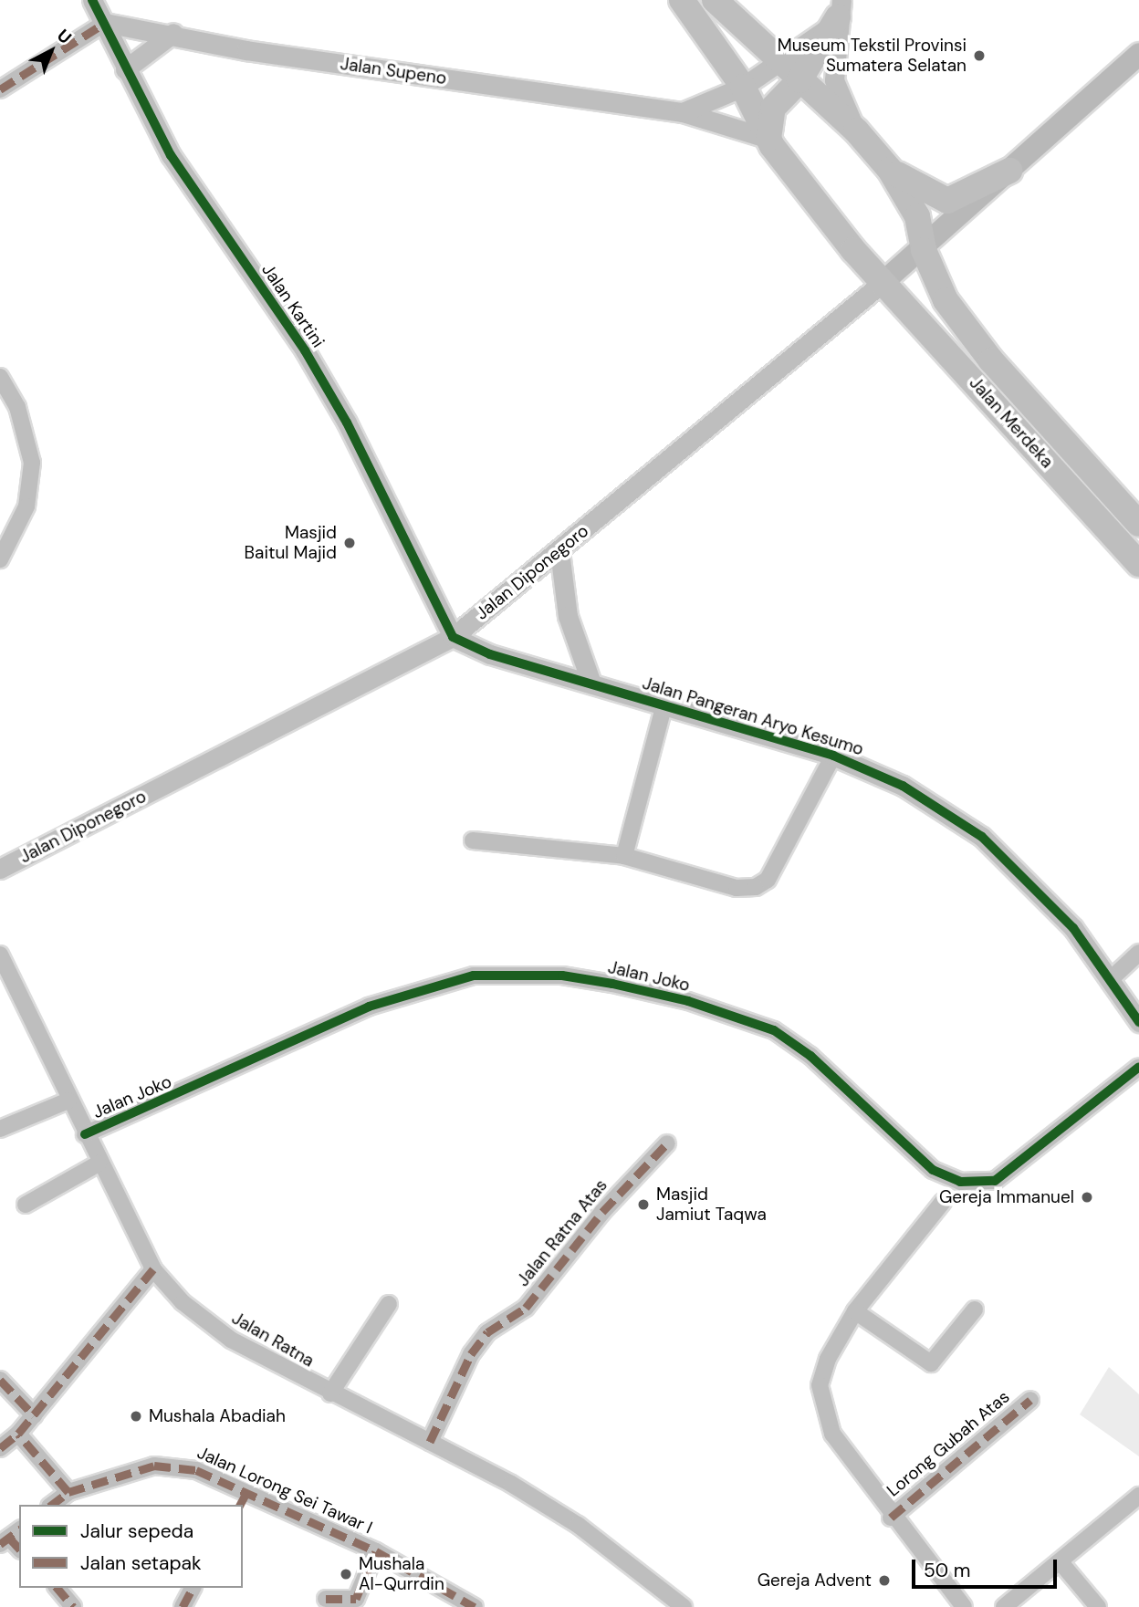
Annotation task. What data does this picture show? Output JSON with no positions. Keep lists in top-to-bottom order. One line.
{"streets":{"main road":["Jalan Merdeka"],"street":["Jalan Supeno","Jalan Kartini","Jalan Diponegoro","Jalan Pangeran Aryo Kesumo","Jalan Joko","Jalan Ratna Atas","Jalan Ratna","Lorong Gubah Atas","Jalan Lorong Sei Tawar I"]},"crossings":[["Jalan Supeno","Jalan Kartini"],["Jalan Supeno","Jalan Merdeka"],["Jalan Kartini","Jalan Diponegoro"],["Jalan Kartini","Jalan Pangeran Aryo Kesumo"],["Jalan Merdeka","Jalan Diponegoro"],["Jalan Diponegoro","Jalan Pangeran Aryo Kesumo"],["Jalan Joko","Jalan Ratna"],["Jalan Ratna Atas","Jalan Ratna"]],"places":["Museum Tekstil Provinsi Sumatera Selatan","Masjid Baitul Majid","Gereja Immanuel","Masjid Jamiut Taqwa","Mushala Abadiah","Mushala Al-Qurrdin","Gereja Advent"],"legend":["Jalur sepeda","Jalan setapak"],"scale_bar":"50 m","north":"top right"}
